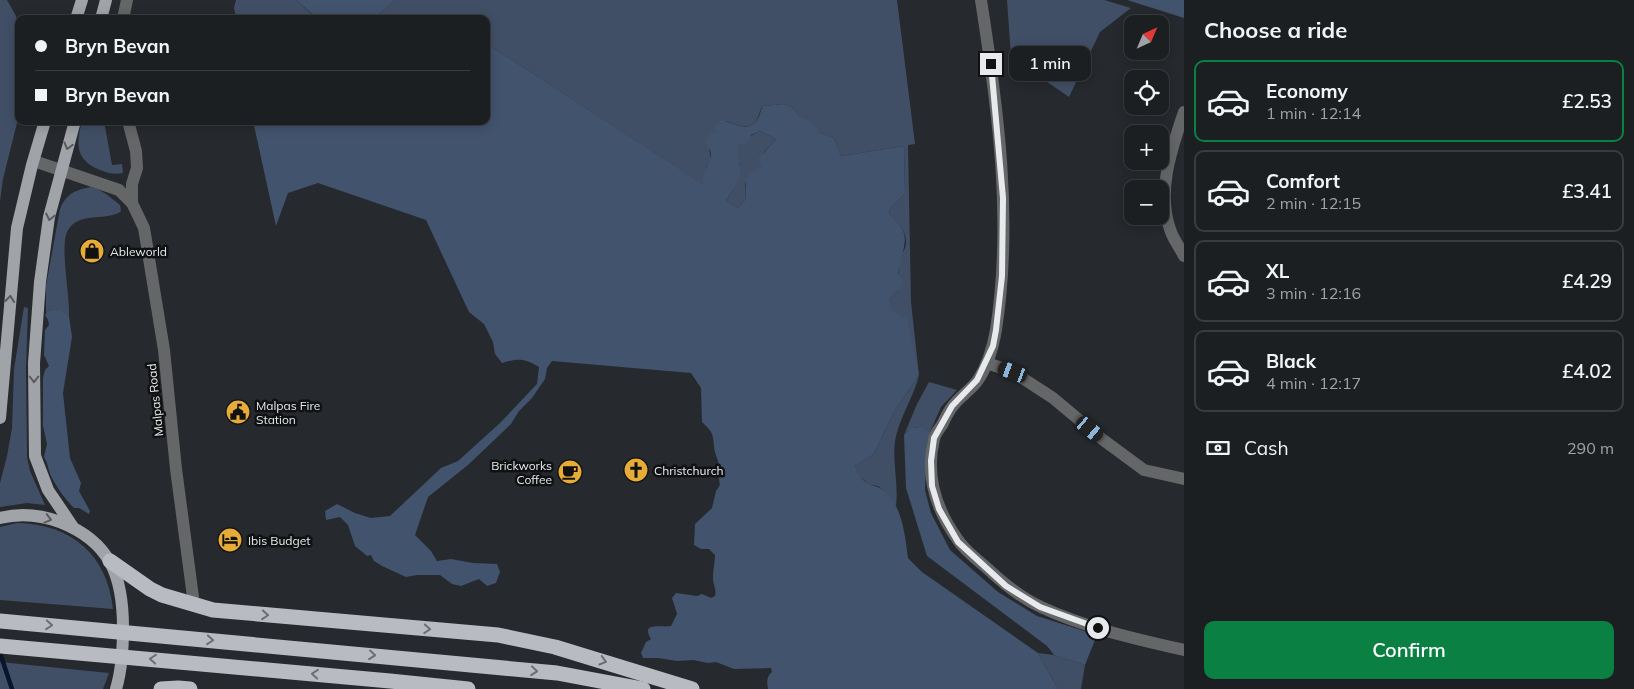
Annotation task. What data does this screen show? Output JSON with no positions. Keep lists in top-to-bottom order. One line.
{"streets":{"street":["Malpas Road"]},"places":{"shop":["Ableworld"],"public building":["Malpas Fire Station"],"church":["Christchurch"],"cafe":["Brickworks Coffee"],"hotel":["Ibis Budget"]},"north":"top right","page":{"heading":"Choose a ride","map_buttons":["+","−"],"banner":["Bryn Bevan","Bryn Bevan"],"bubble":"1 min","list":[{"name":"Economy","note":"1 min · 12:14","value":"£2.53"},{"name":"Comfort","note":"2 min · 12:15","value":"£3.41"},{"name":"XL","note":"3 min · 12:16","value":"£4.29"},{"name":"Black","note":"4 min · 12:17","value":"£4.02"}],"pay":["Cash","290 m"],"buttons":"Confirm"}}
